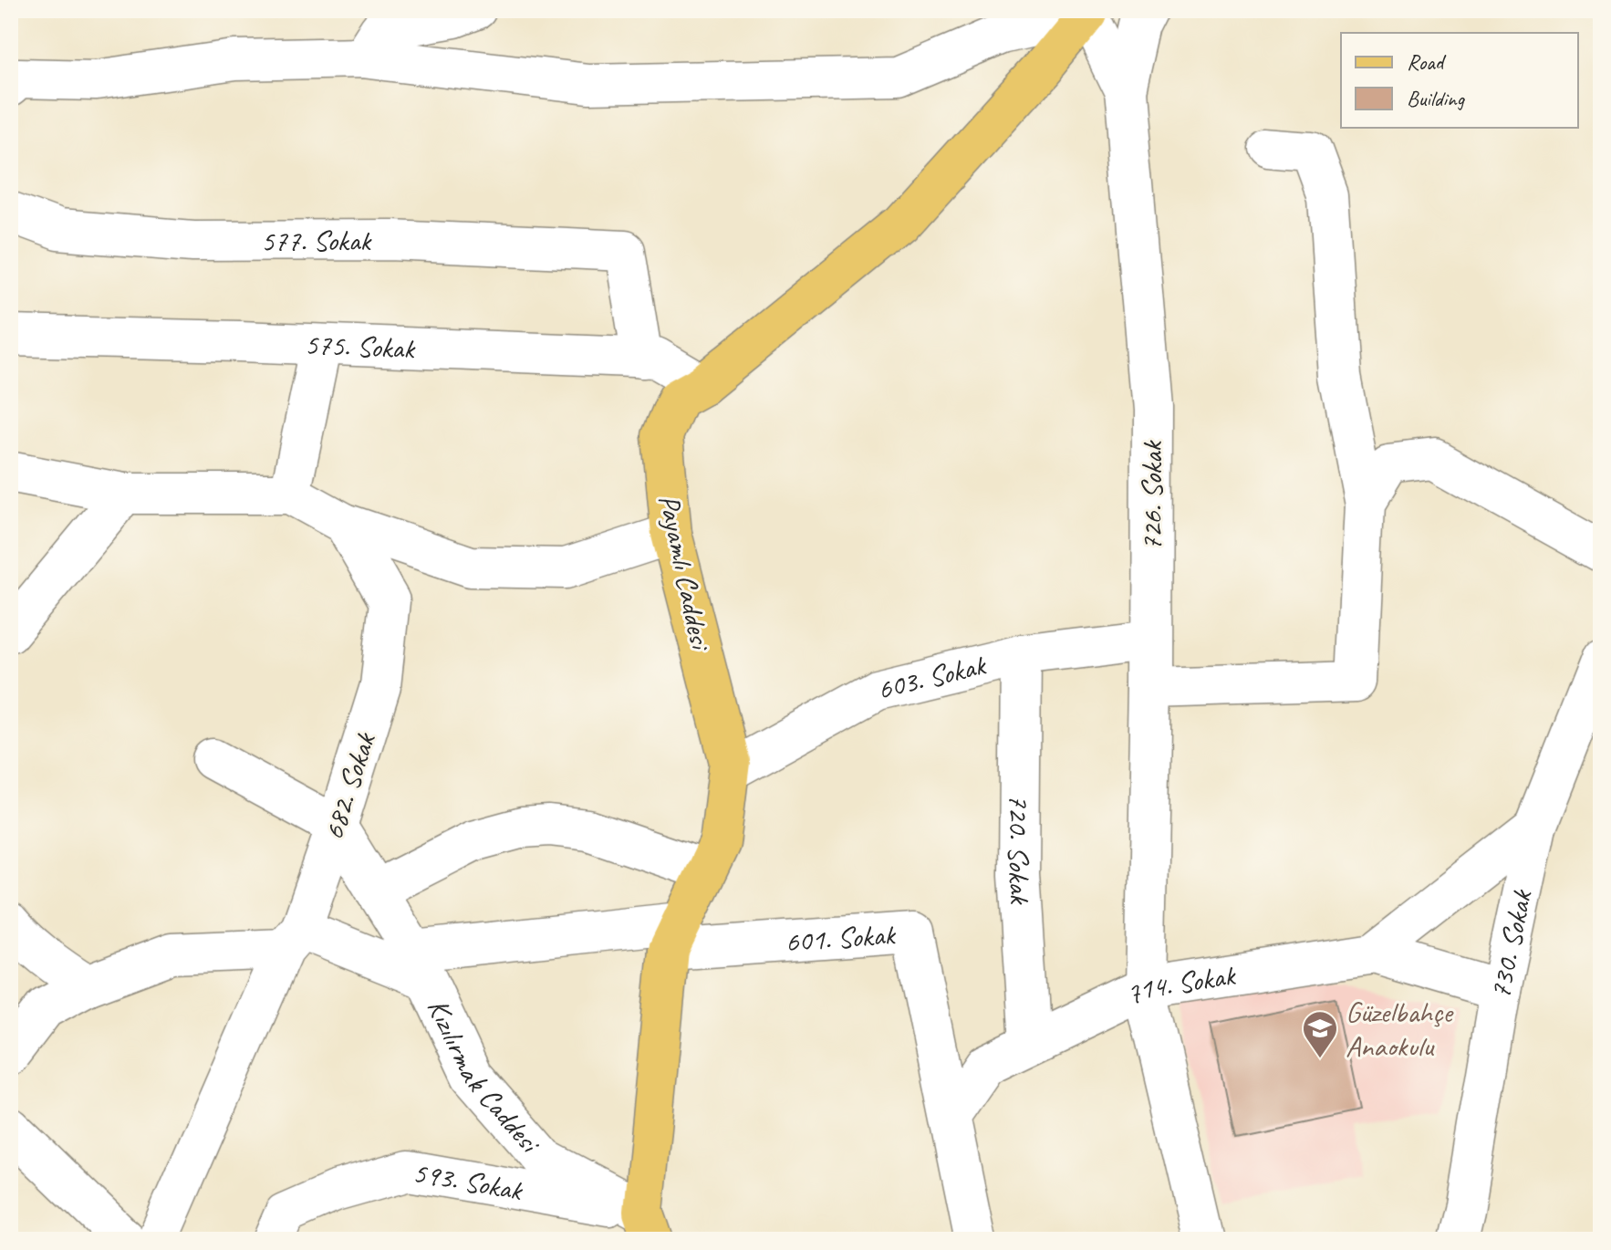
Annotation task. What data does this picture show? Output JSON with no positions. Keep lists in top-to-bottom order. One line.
{"streets":{"main road":["Payamlı Caddesi"],"street":["577. Sokak","575. Sokak","726. Sokak","603. Sokak","682. Sokak","720. Sokak","601. Sokak","730. Sokak","714. Sokak","Kızılırmak Caddesi","593. Sokak"]},"crossings":[["577. Sokak","575. Sokak"],["575. Sokak","Payamlı Caddesi"],["726. Sokak","603. Sokak"],["726. Sokak","714. Sokak"],["Payamlı Caddesi","603. Sokak"],["Payamlı Caddesi","601. Sokak"],["Payamlı Caddesi","Kızılırmak Caddesi"],["Payamlı Caddesi","593. Sokak"],["603. Sokak","720. Sokak"],["682. Sokak","Kızılırmak Caddesi"],["720. Sokak","714. Sokak"],["601. Sokak","714. Sokak"],["730. Sokak","714. Sokak"],["Kızılırmak Caddesi","593. Sokak"]],"places":{"school or university":["Güzelbahçe Anaokulu"]},"legend":["Road","Building"]}
